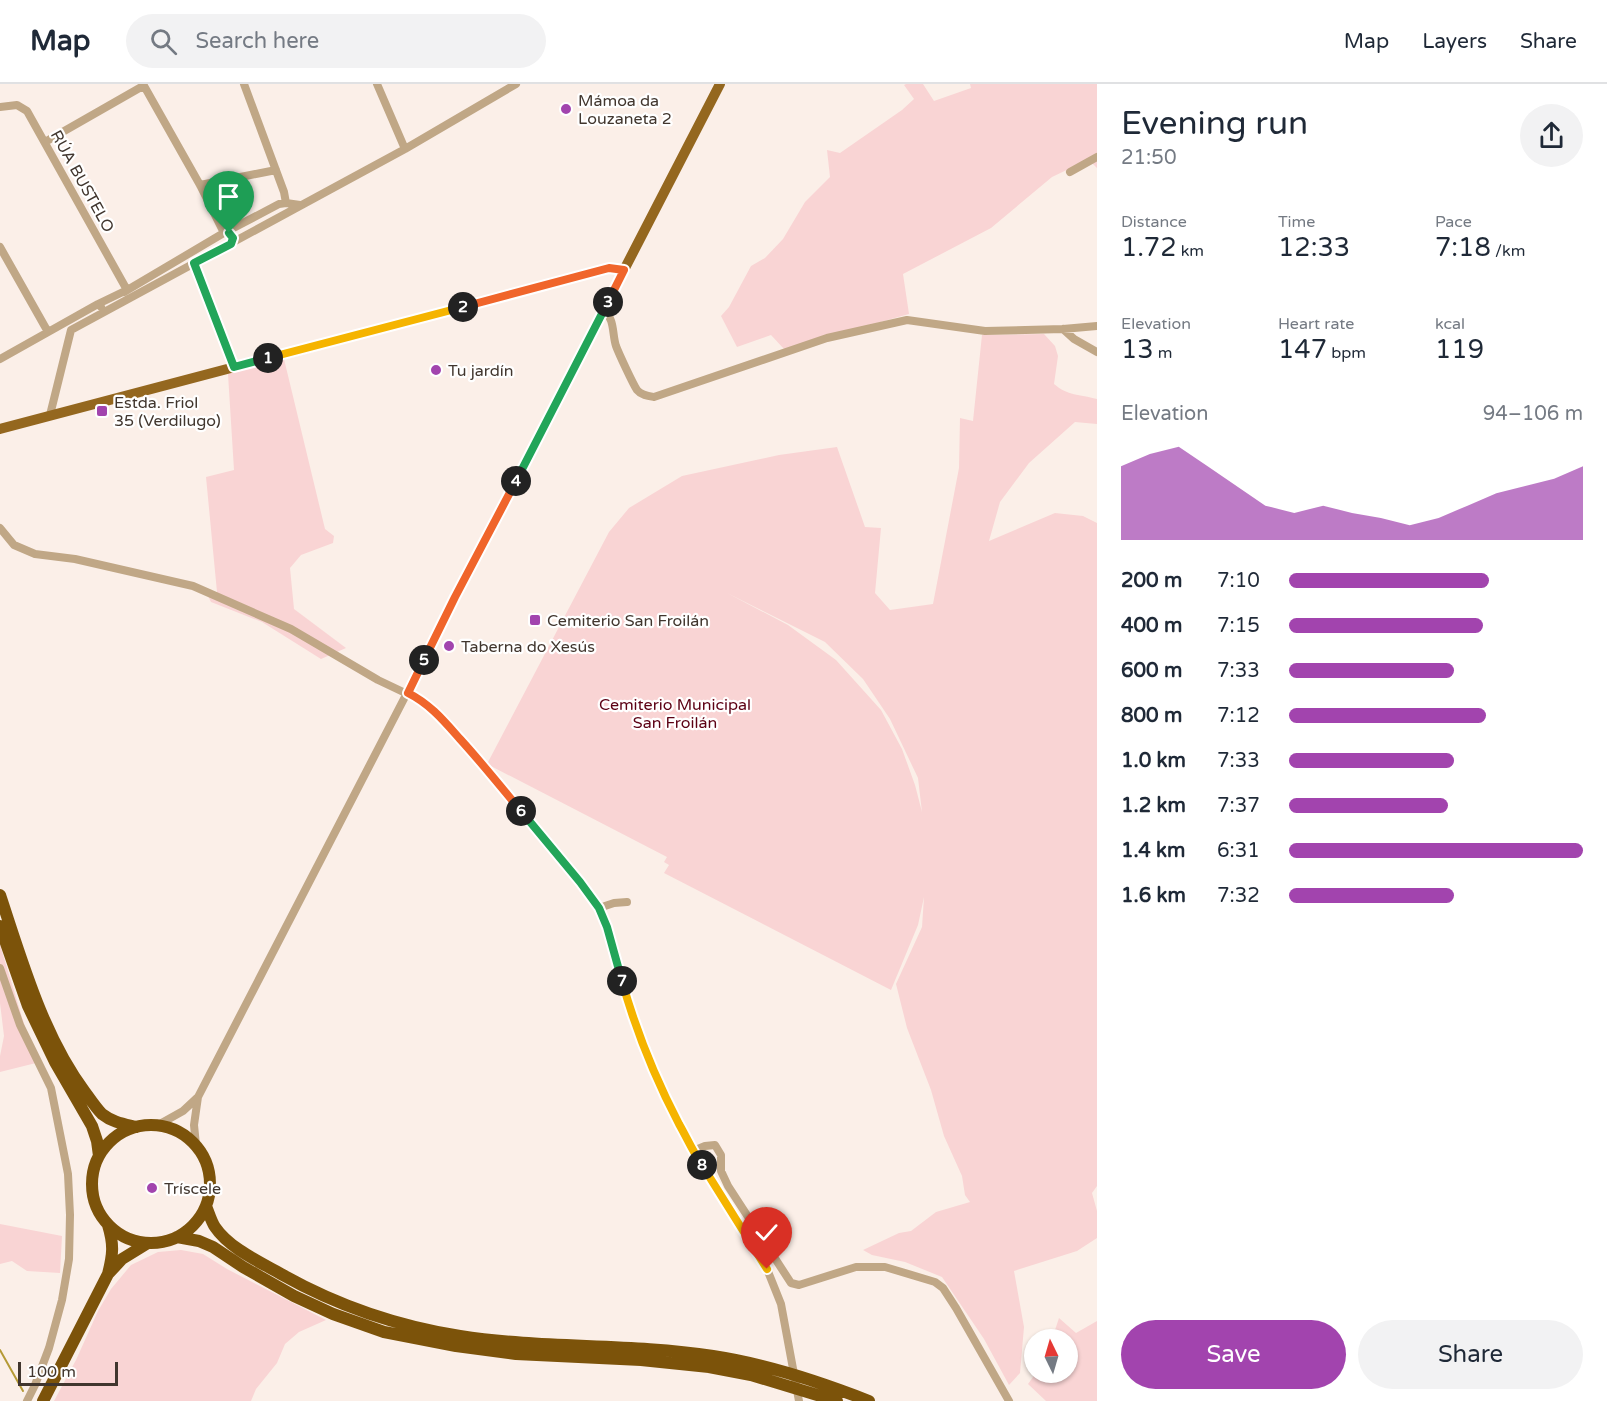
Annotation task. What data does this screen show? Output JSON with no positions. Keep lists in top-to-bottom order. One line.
{"streets":{"street":["RÚA BUSTELO"]},"parks":["Cemiterio Municipal San Froilán"],"places":{"other":["Mámoa da Louzaneta 2","Tu jardín","Taberna do Xesús","Tríscele"],"transit":["Estda. Friol 35 (Verdilugo)","Cemiterio San Froilán"]},"scale_bar":"100 m","north":"top","page":{"header":"Map","search":"Search here","nav":["Map","Layers","Share"],"heading":["Evening run","21:50"],"stats":[["Distance","1.72 km"],["Time","12:33"],["Pace","7:18 /km"],["Elevation","13 m"],["Heart rate","147 bpm"],["kcal","119"]],"pins":["3","2","1","4","5","6","7","8"],"chart":["Elevation","94–106 m"],"list":[{"name":"200 m","note":"7:10"},{"name":"400 m","note":"7:15"},{"name":"600 m","note":"7:33"},{"name":"800 m","note":"7:12"},{"name":"1.0 km","note":"7:33"},{"name":"1.2 km","note":"7:37"},{"name":"1.4 km","note":"6:31"},{"name":"1.6 km","note":"7:32"}],"buttons":["Save","Share"],"scale":"100 m"}}
